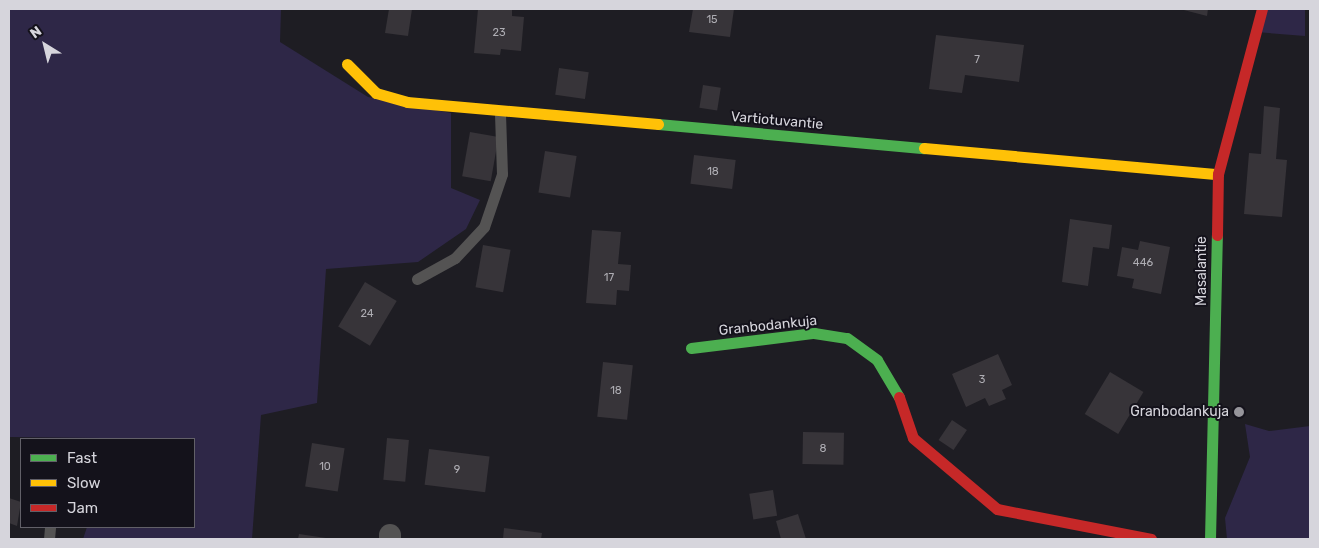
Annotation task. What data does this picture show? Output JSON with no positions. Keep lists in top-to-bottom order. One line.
{"streets":{"street":["Vartiotuvantie","Masalantie","Granbodankuja"]},"crossings":[["Vartiotuvantie","Masalantie"]],"places":["Granbodankuja"],"house_numbers":["15","23","7","18","446","17","24","3","18","8","10","9"],"legend":["Fast","Slow","Jam"],"north":"top left"}
